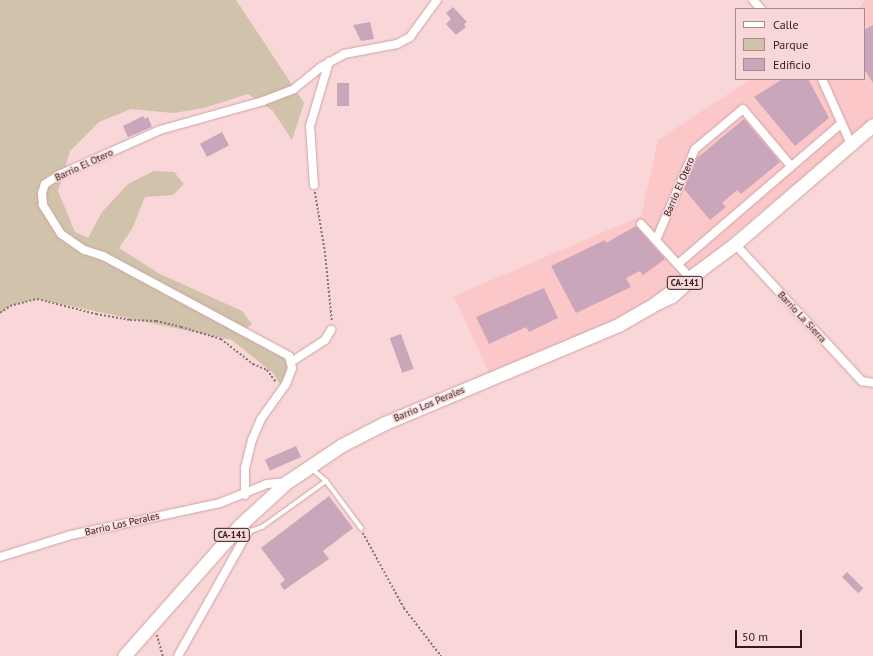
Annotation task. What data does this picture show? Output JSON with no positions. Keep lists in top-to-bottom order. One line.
{"streets":{"main road":["CA-141","Barrio Los Perales"],"street":["Barrio El Otero","Barrio La Sierra"]},"crossings":[["CA-141","Barrio La Sierra"],["CA-141","Barrio Los Perales"]],"legend":["Calle","Parque","Edificio"],"scale_bar":"50 m"}
